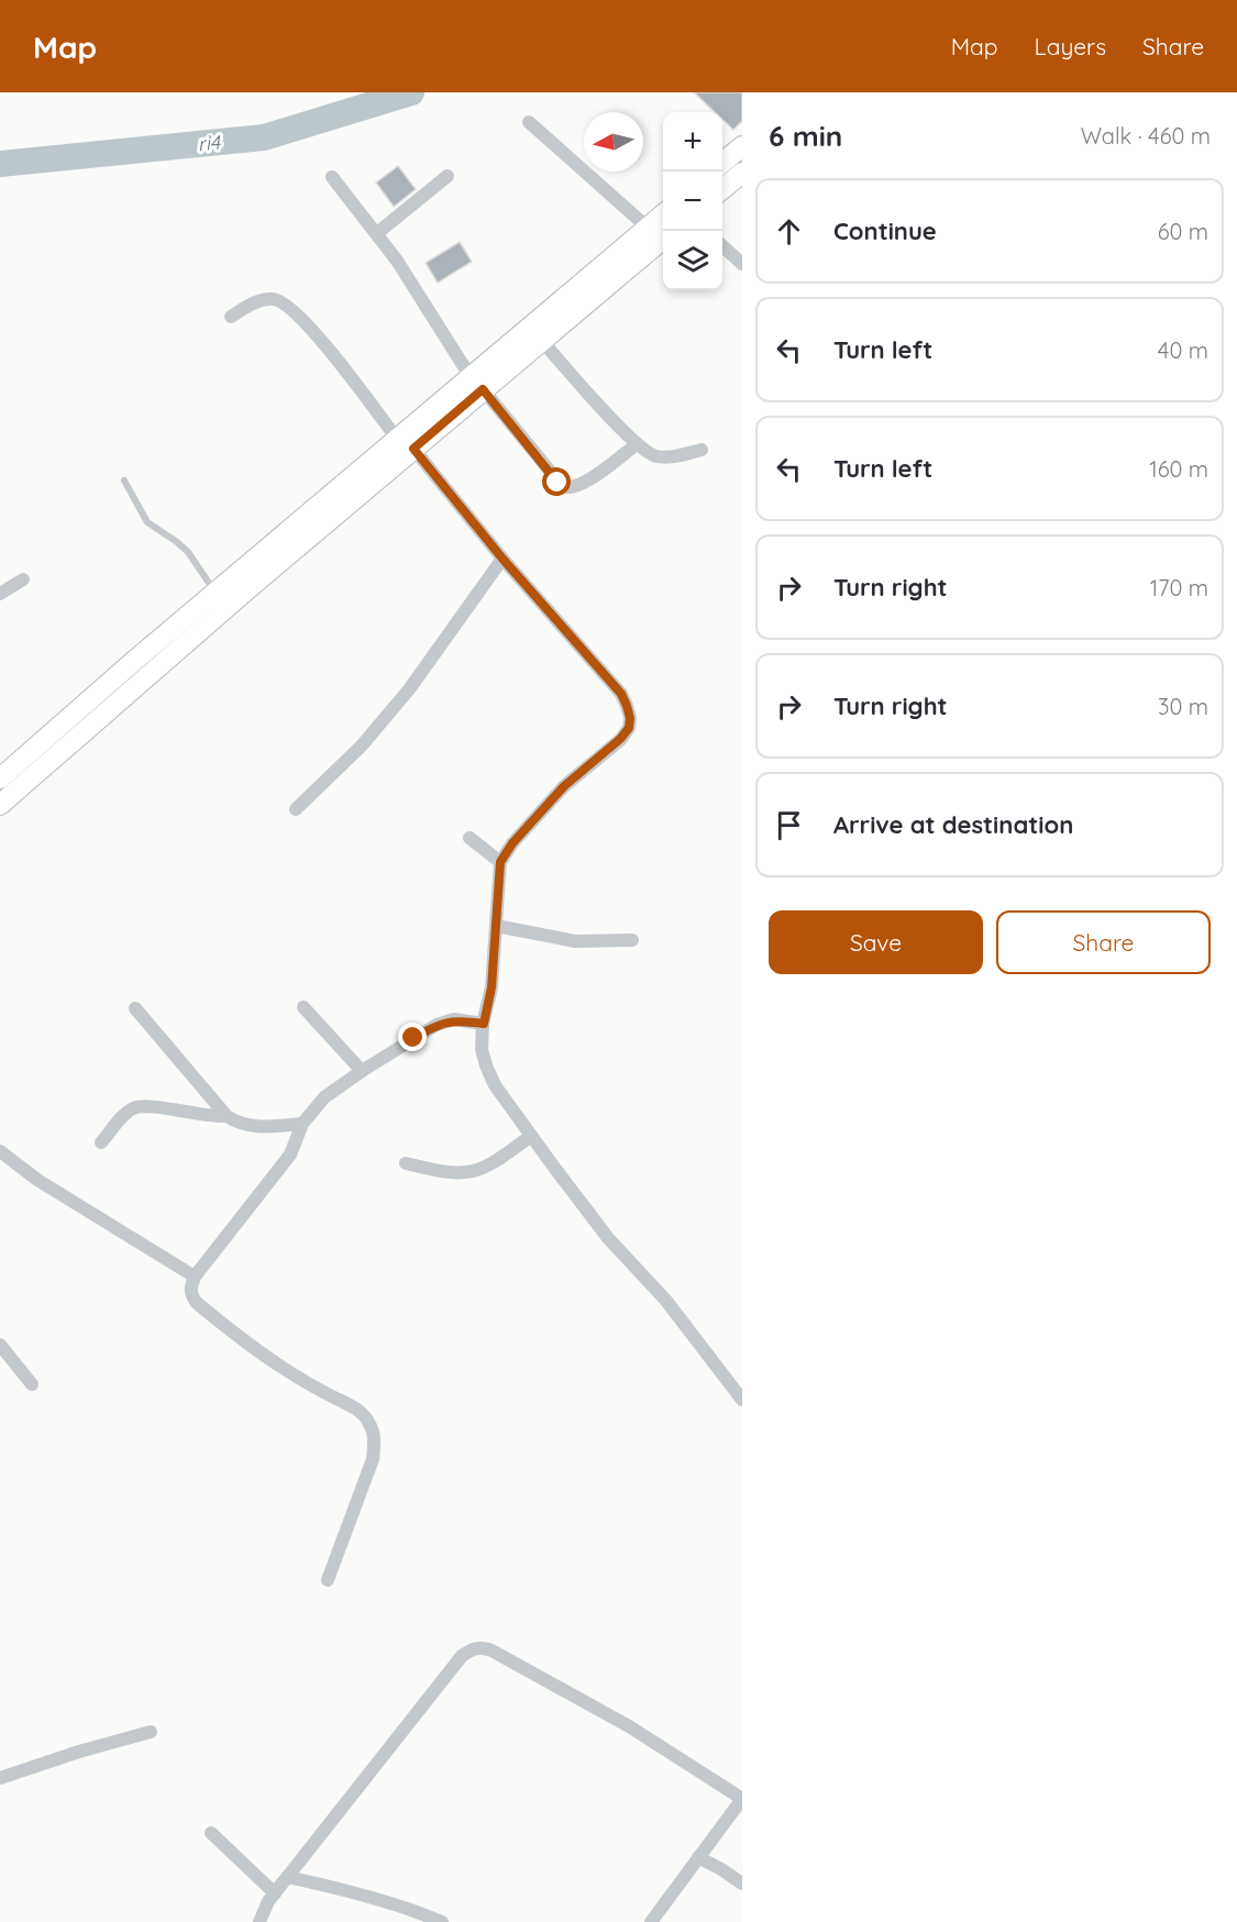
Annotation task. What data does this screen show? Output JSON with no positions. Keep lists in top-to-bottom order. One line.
{"water":["ri4"],"north":"left","page":{"header":"Map","nav":["Map","Layers","Share"],"heading":["6 min","Walk · 460 m"],"map_buttons":["+","−"],"list":[["Continue","60 m"],["Turn left","40 m"],["Turn left","160 m"],["Turn right","170 m"],["Turn right","30 m"],"Arrive at destination"],"buttons":["Save","Share"]}}
